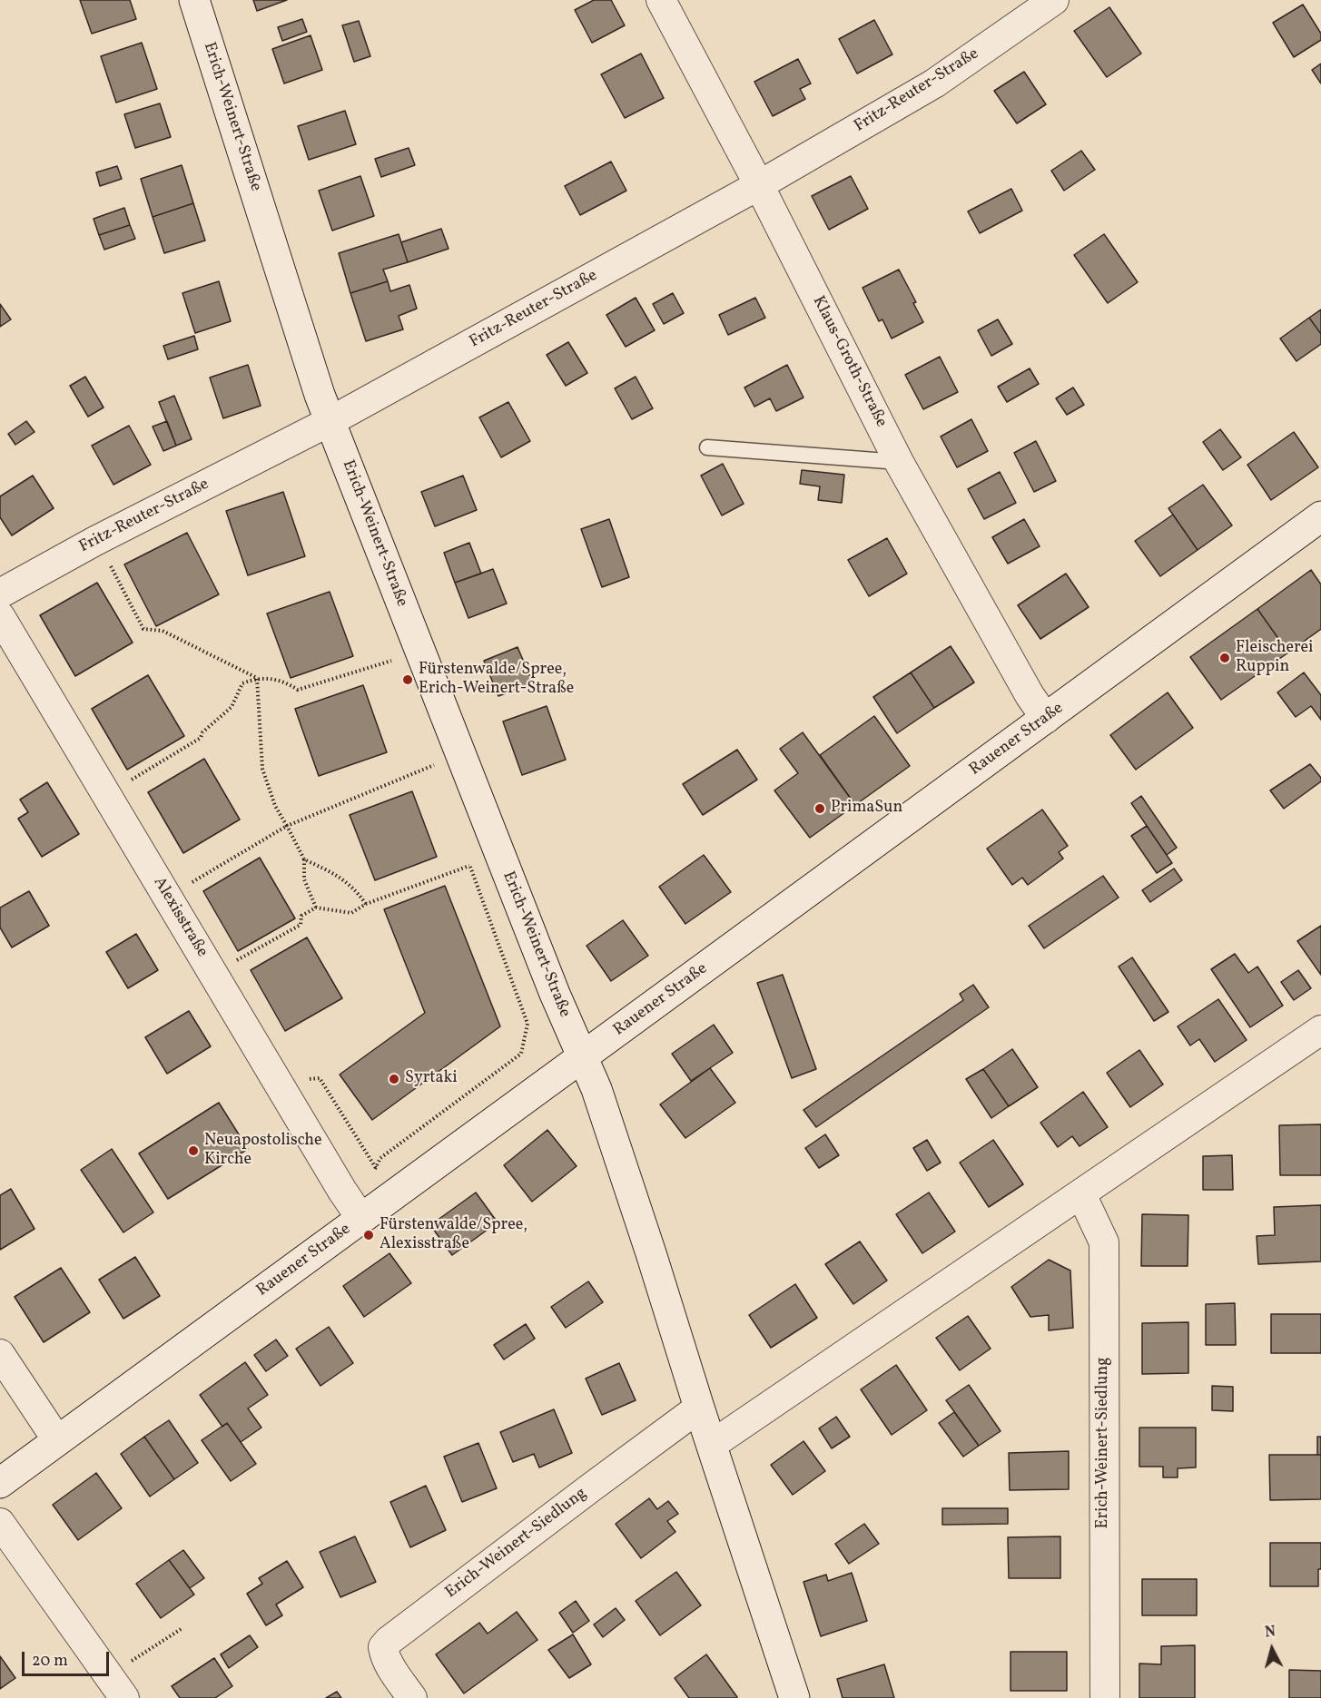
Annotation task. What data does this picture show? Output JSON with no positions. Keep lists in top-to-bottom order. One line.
{"streets":{"main road":["Erich-Weinert-Straße","Rauener Straße"],"street":["Fritz-Reuter-Straße","Klaus-Groth-Straße","Alexisstraße","Erich-Weinert-Siedlung"]},"crossings":[["Fritz-Reuter-Straße","Erich-Weinert-Straße"],["Fritz-Reuter-Straße","Klaus-Groth-Straße"],["Erich-Weinert-Straße","Rauener Straße"],["Klaus-Groth-Straße","Rauener Straße"],["Rauener Straße","Alexisstraße"]],"places":["Fleischerei Ruppin","Fürstenwalde/Spree, Erich-Weinert-Straße","PrimaSun","Syrtaki","Neuapostolische Kirche","Fürstenwalde/Spree, Alexisstraße"],"scale_bar":"20 m","north":"top"}
